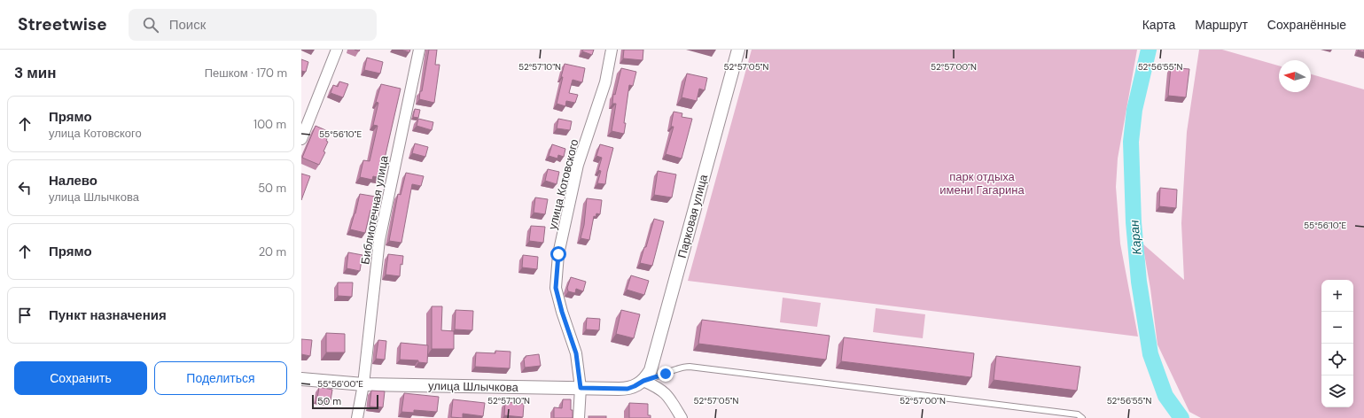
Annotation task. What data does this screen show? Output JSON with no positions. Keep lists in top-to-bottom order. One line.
{"streets":{"street":["улица Котовского","Библиотечная улица","Парковая улица","улица Шлычкова"]},"crossings":[["улица Котовского","улица Шлычкова"],["Библиотечная улица","улица Шлычкова"],["Парковая улица","улица Шлычкова"]],"water":["Каран"],"parks":["парк отдыха имени Гагарина"],"scale_bar":"50 m","north":"left","page":{"header":"Streetwise","search":"Поиск","nav":["Карта","Маршрут","Сохранённые"],"heading":["3 мин","Пешком · 170 m"],"list":[["Прямо","улица Котовского","100 m"],["Налево","улица Шлычкова","50 m"],["Прямо","20 m"],"Пункт назначения"],"map_buttons":["+","−"],"buttons":["Сохранить","Поделиться"],"scale":"50 m"},"coordinates":["52°57'10\"N","52°57'05\"N","52°57'00\"N","52°56'55\"N","55°56'10\"E","55°56'00\"E"]}
